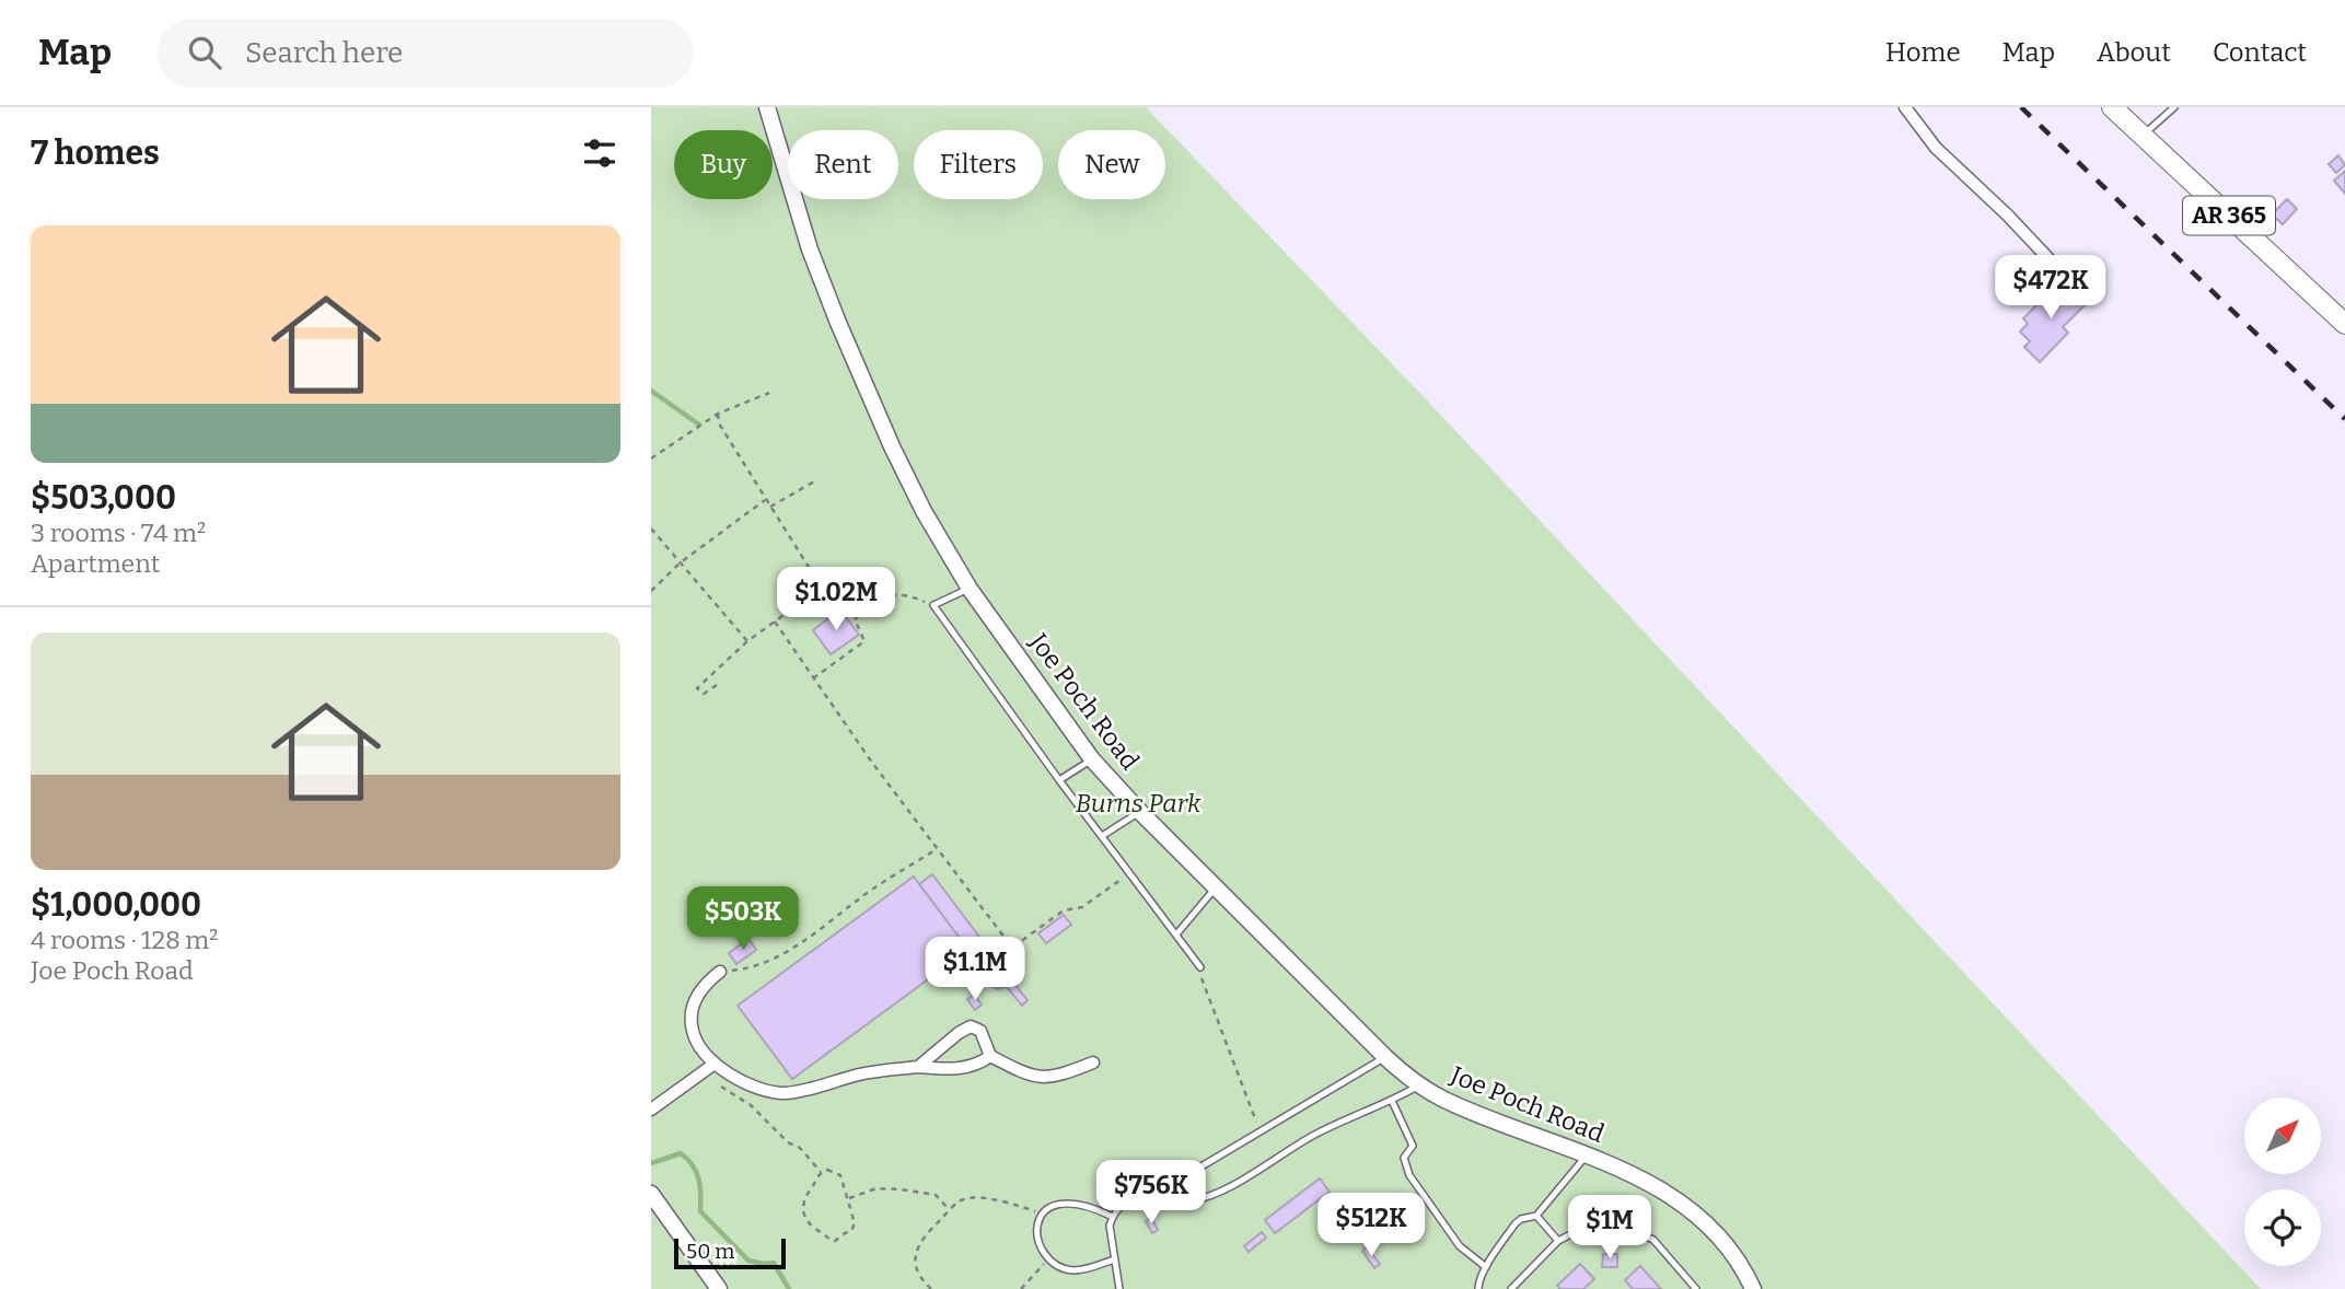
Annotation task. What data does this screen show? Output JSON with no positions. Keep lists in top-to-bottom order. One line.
{"streets":{"main road":["AR 365"],"street":["Joe Poch Road"]},"parks":["Burns Park"],"scale_bar":"50 m","north":"top right","page":{"header":"Map","search":"Search here","nav":["Home","Map","About","Contact"],"heading":"7 homes","chip":["Buy","Rent","Filters","New"],"list":[{"name":"$503,000","note":"3 rooms · 74 m² · Apartment"},{"name":"$1,000,000","note":"4 rooms · 128 m² · Joe Poch Road"}],"price":["$472K","$1.02M","$503K","$1.1M","$756K","$512K","$1M"],"scale":"50 m"}}
